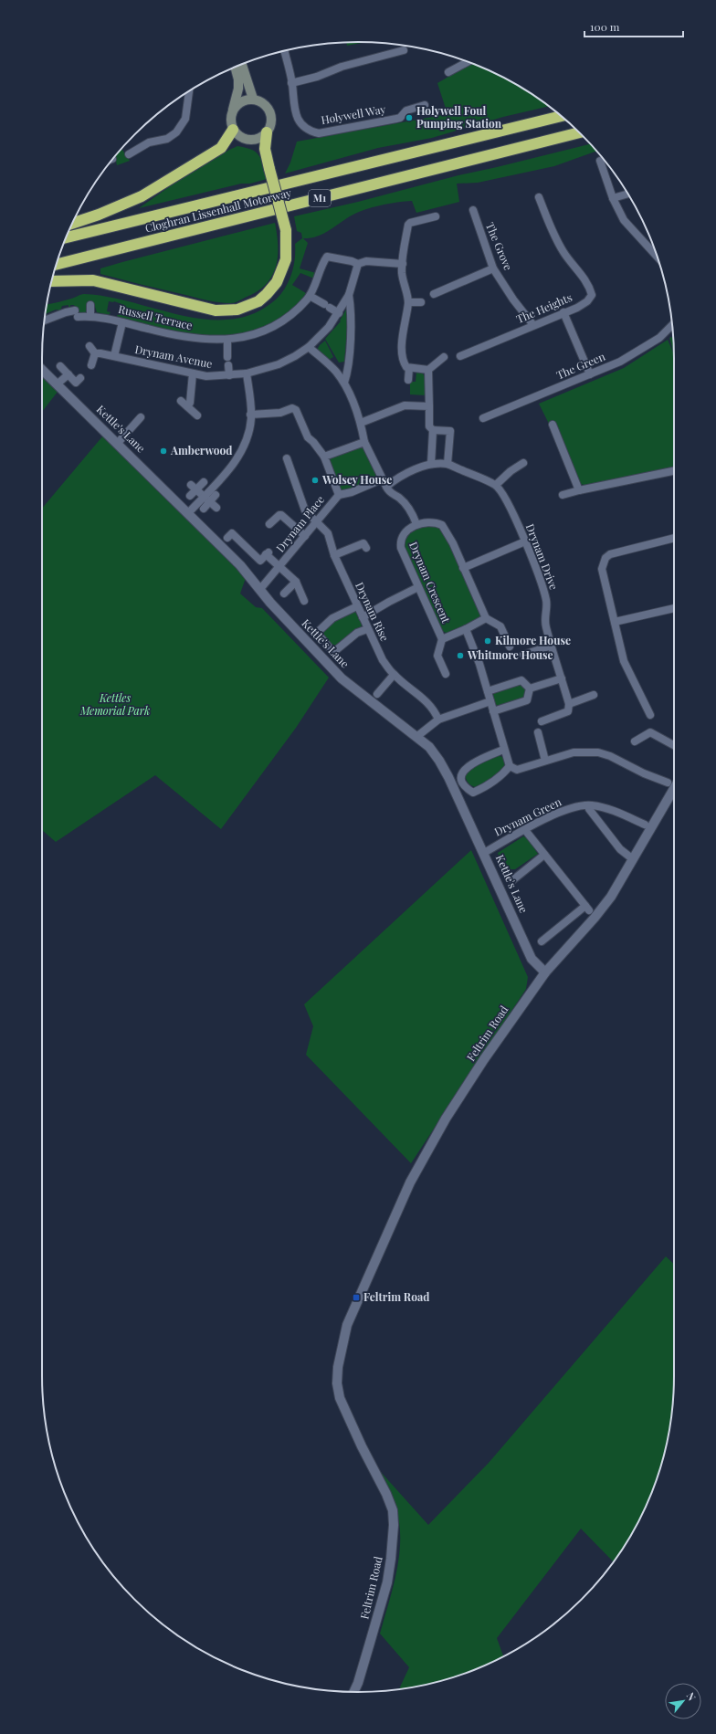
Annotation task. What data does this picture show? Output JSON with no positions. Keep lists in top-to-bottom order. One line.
{"streets":{"highway":["M1","Cloghran Lissenhall Motorway"],"street":["Holywell Way","The Grove","The Heights","Russell Terrace","Drynam Avenue","The Green","Kettle's Lane","Drynam Place","Drynam Drive","Drynam Crescent","Drynam Rise","Drynam Green","Feltrim Road"]},"crossings":[["The Grove","The Heights"],["Russell Terrace","Drynam Avenue"],["Kettle's Lane","Drynam Place"],["Kettle's Lane","Drynam Green"],["Kettle's Lane","Feltrim Road"],["Drynam Place","Drynam Rise"]],"parks":["Kettles Memorial Park"],"places":{"other":["Holywell Foul Pumping Station","Amberwood","Wolsey House","Kilmore House","Whitmore House"],"transit":["Feltrim Road"]},"scale_bar":"100 m","north":"top right"}
